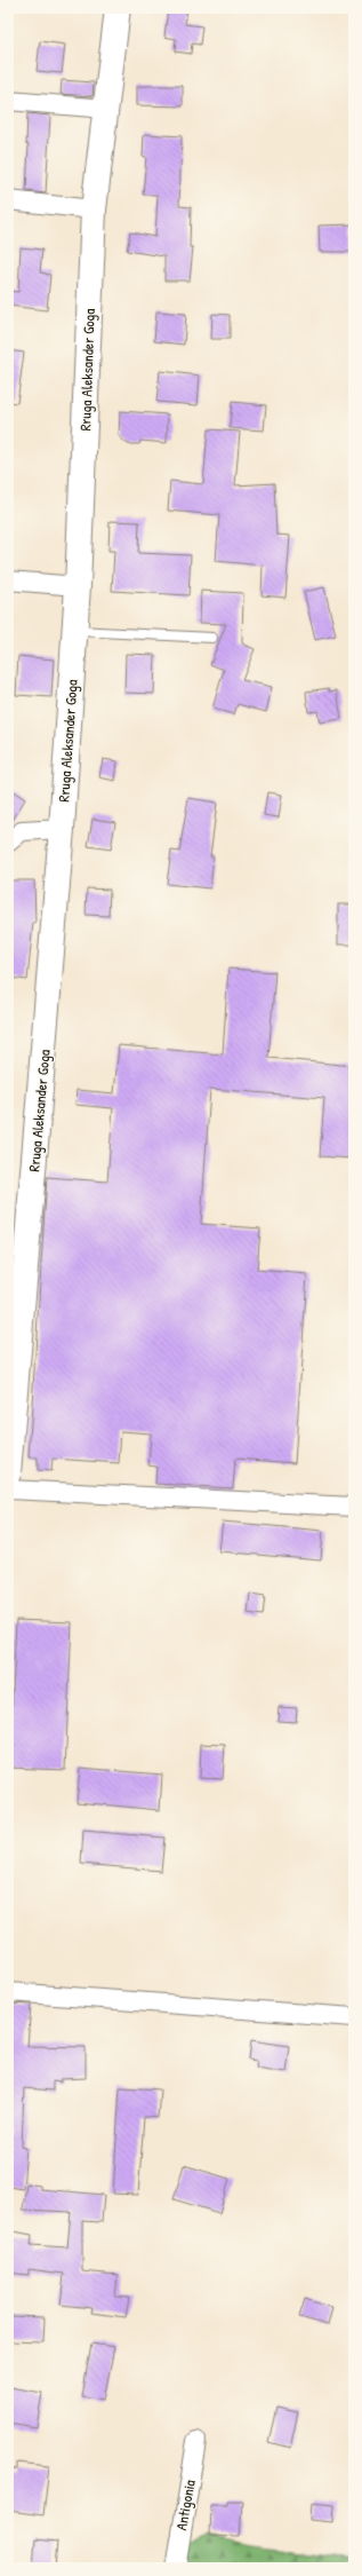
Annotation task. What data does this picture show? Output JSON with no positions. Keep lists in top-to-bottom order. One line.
{"streets":{"main road":["Rruga Aleksander Goga"],"street":["Antigonia"]}}
